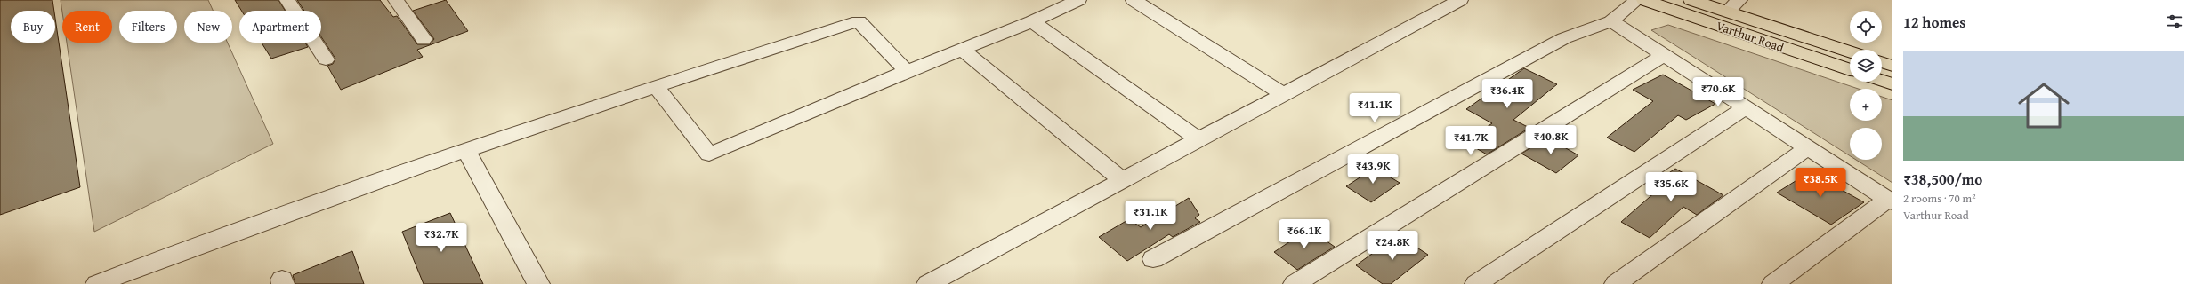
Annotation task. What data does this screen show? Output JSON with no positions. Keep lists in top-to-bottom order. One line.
{"streets":{"main road":["Varthur Road"]},"page":{"heading":"12 homes","map_buttons":["+","−"],"chip":["Buy","Rent","Filters","New","Apartment"],"list":[{"name":"₹38,500/mo","note":"2 rooms · 70 m² · Varthur Road"}],"price":["₹70.6K","₹36.4K","₹41.1K","₹40.8K","₹41.7K","₹43.9K","₹38.5K","₹35.6K","₹31.1K","₹66.1K","₹32.7K","₹24.8K"]}}
